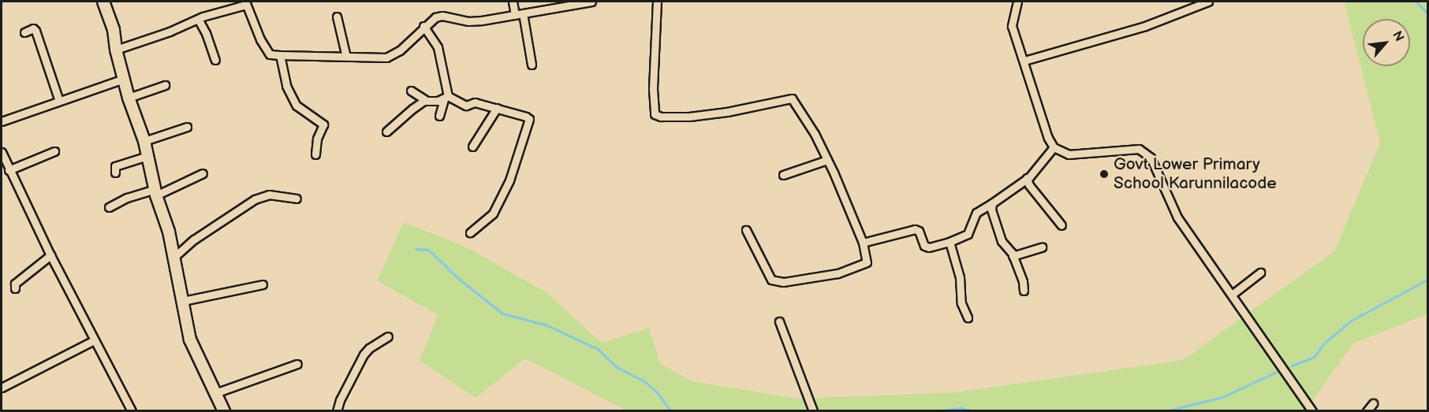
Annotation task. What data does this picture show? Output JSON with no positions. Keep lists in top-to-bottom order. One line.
{"places":["Govt Lower Primary School Karunnilacode"],"north":"top right"}
